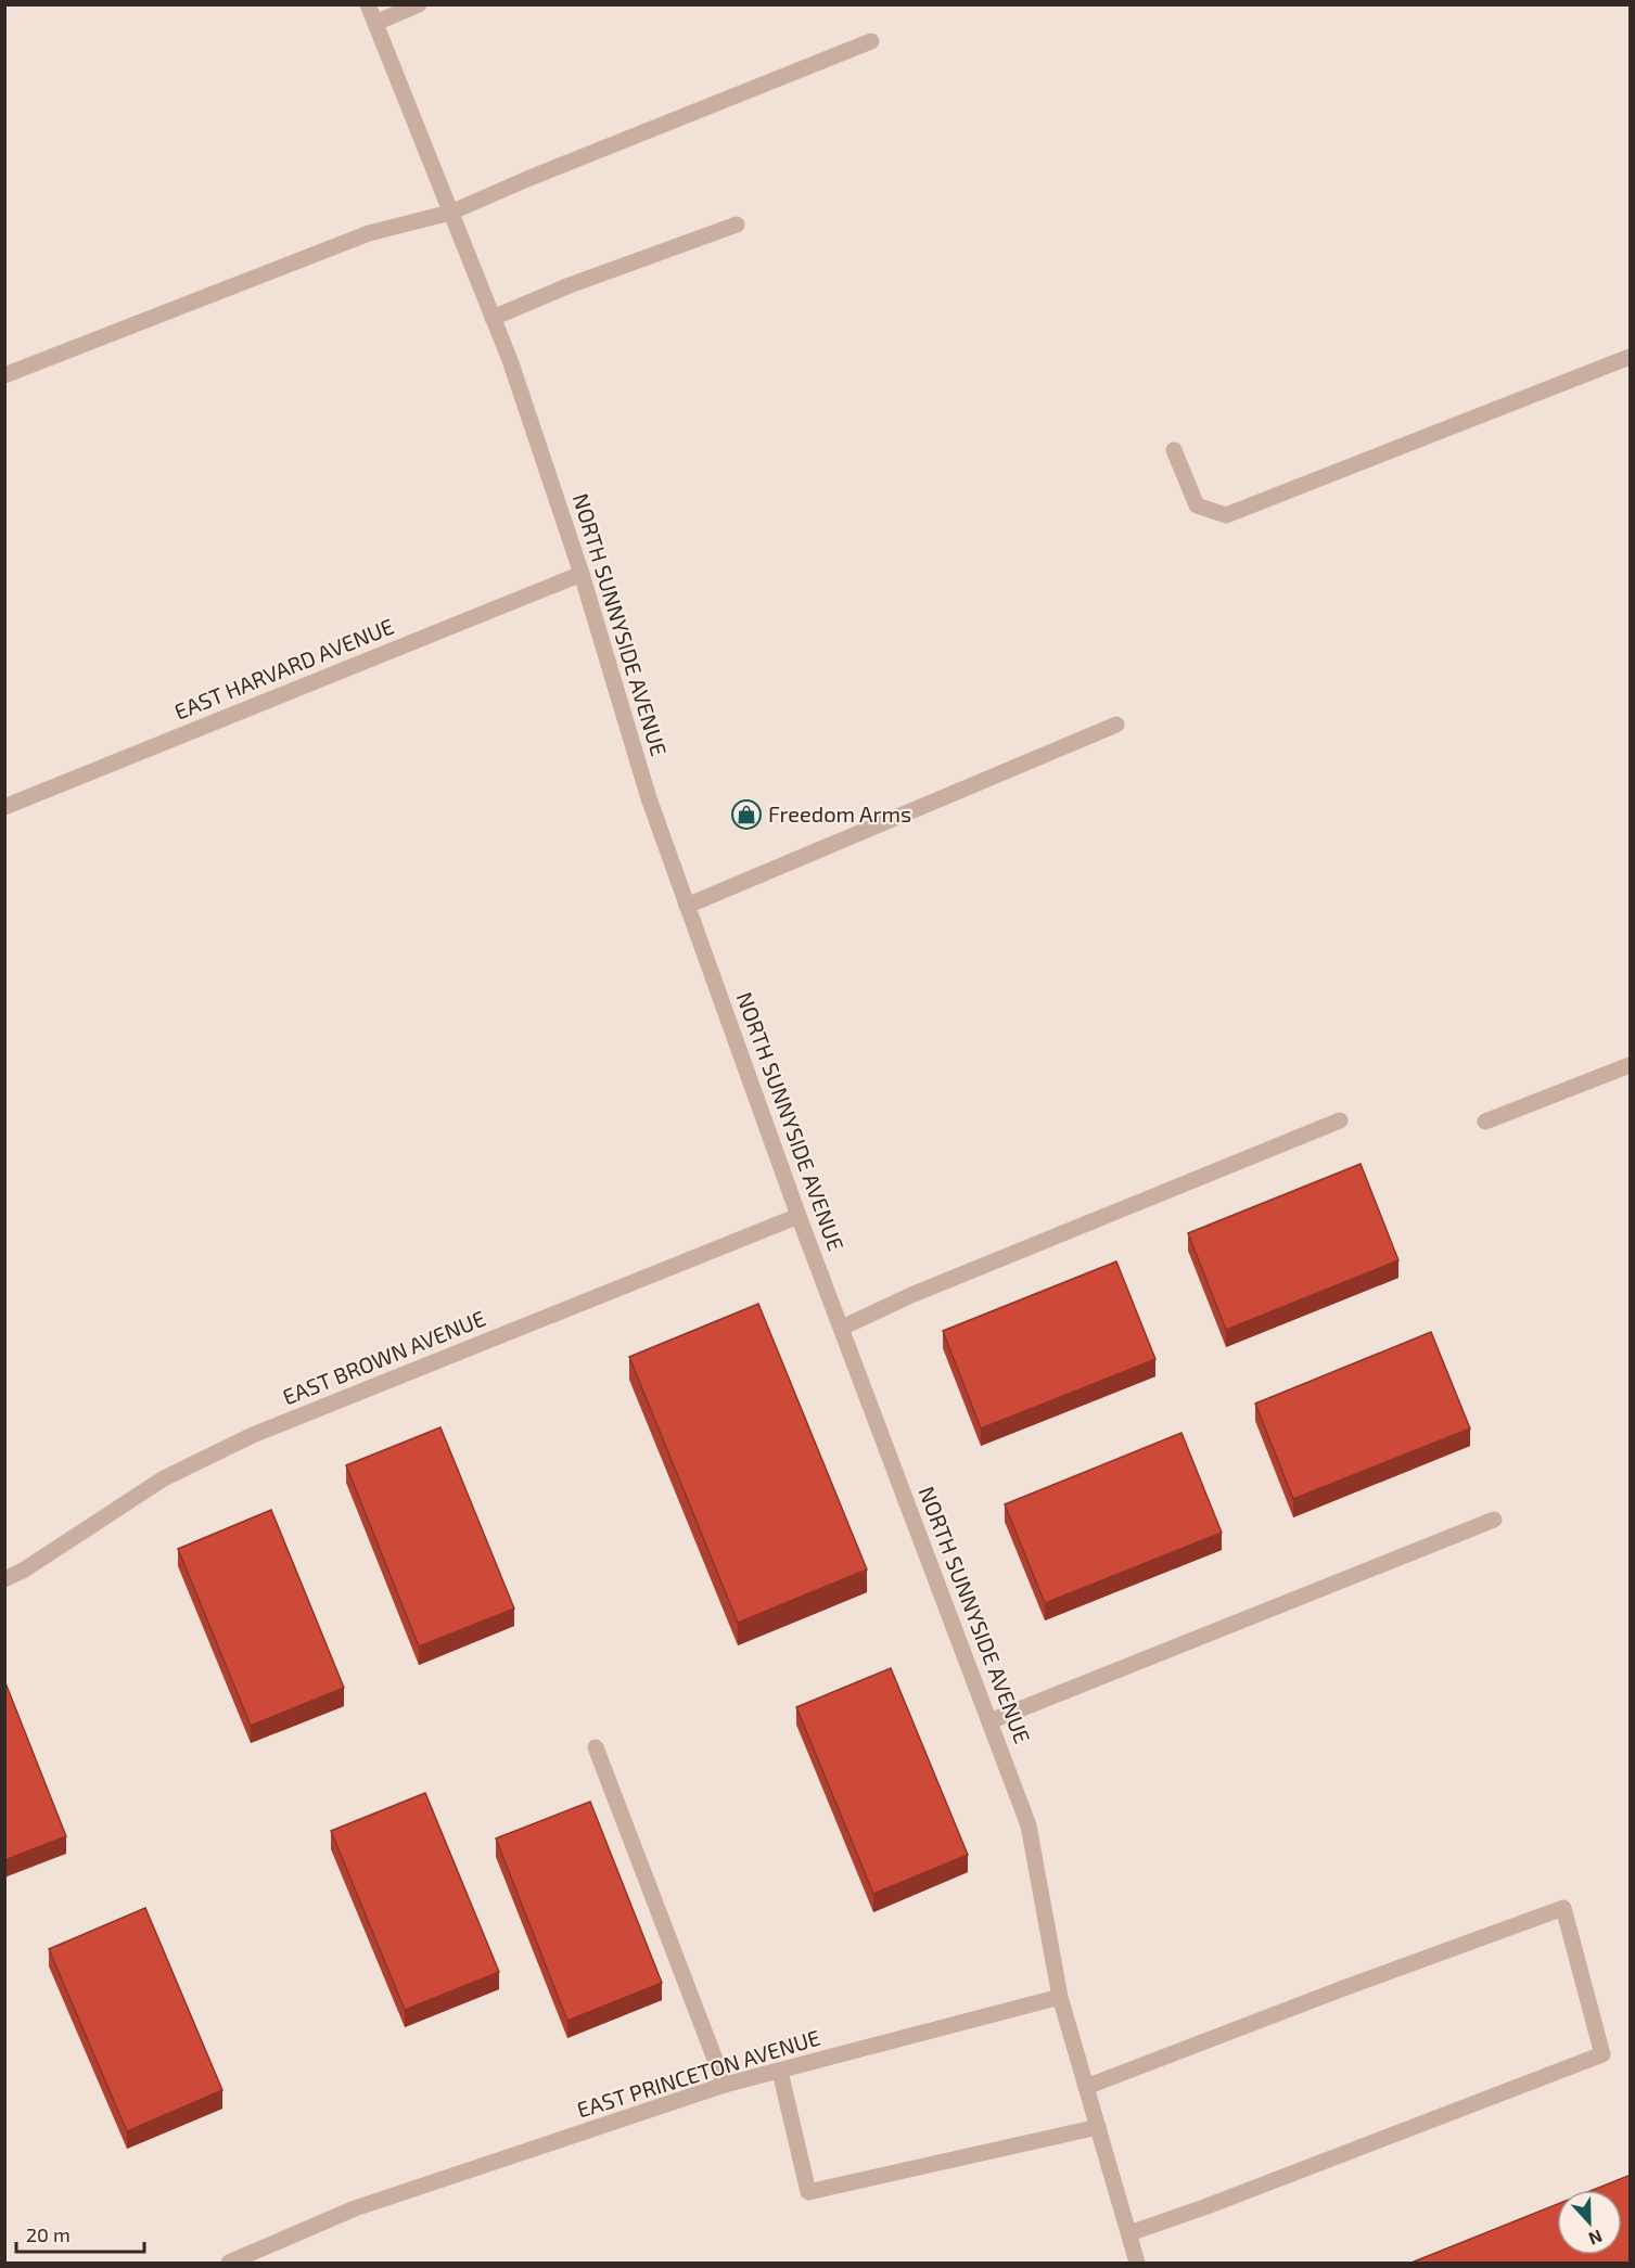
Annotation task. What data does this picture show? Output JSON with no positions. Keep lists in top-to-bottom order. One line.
{"streets":{"street":["NORTH SUNNYSIDE AVENUE","EAST HARVARD AVENUE","EAST BROWN AVENUE","EAST PRINCETON AVENUE"]},"crossings":[["NORTH SUNNYSIDE AVENUE","EAST HARVARD AVENUE"],["NORTH SUNNYSIDE AVENUE","EAST BROWN AVENUE"],["NORTH SUNNYSIDE AVENUE","EAST PRINCETON AVENUE"]],"places":{"shop":["Freedom Arms"]},"scale_bar":"20 m","north":"bottom"}
